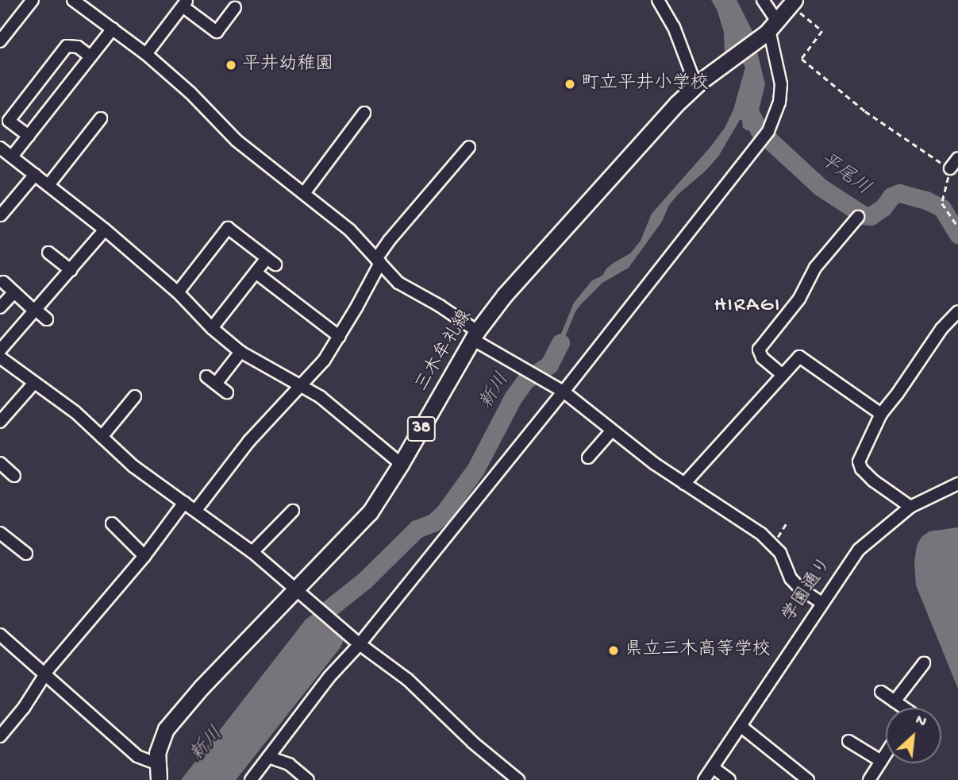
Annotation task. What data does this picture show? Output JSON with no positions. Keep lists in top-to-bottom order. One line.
{"streets":{"main road":["三木牟礼線","38"],"street":["学園通り"]},"districts":["HIRAGI"],"water":["平尾川","新川"],"places":["平井幼稚園","町立平井小学校","県立三木高等学校"],"north":"top right"}
